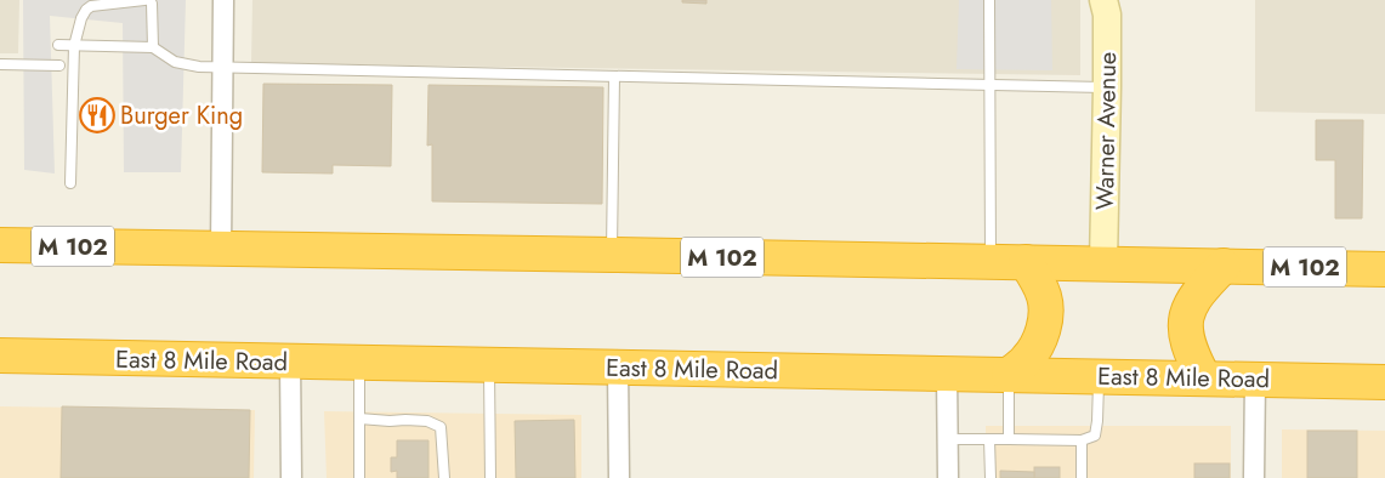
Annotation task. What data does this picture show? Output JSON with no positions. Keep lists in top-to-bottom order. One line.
{"streets":{"highway":["M 102","East 8 Mile Road"],"street":["Warner Avenue"]},"crossings":[["Warner Avenue","M 102"]],"places":{"restaurant":["Burger King"]}}
